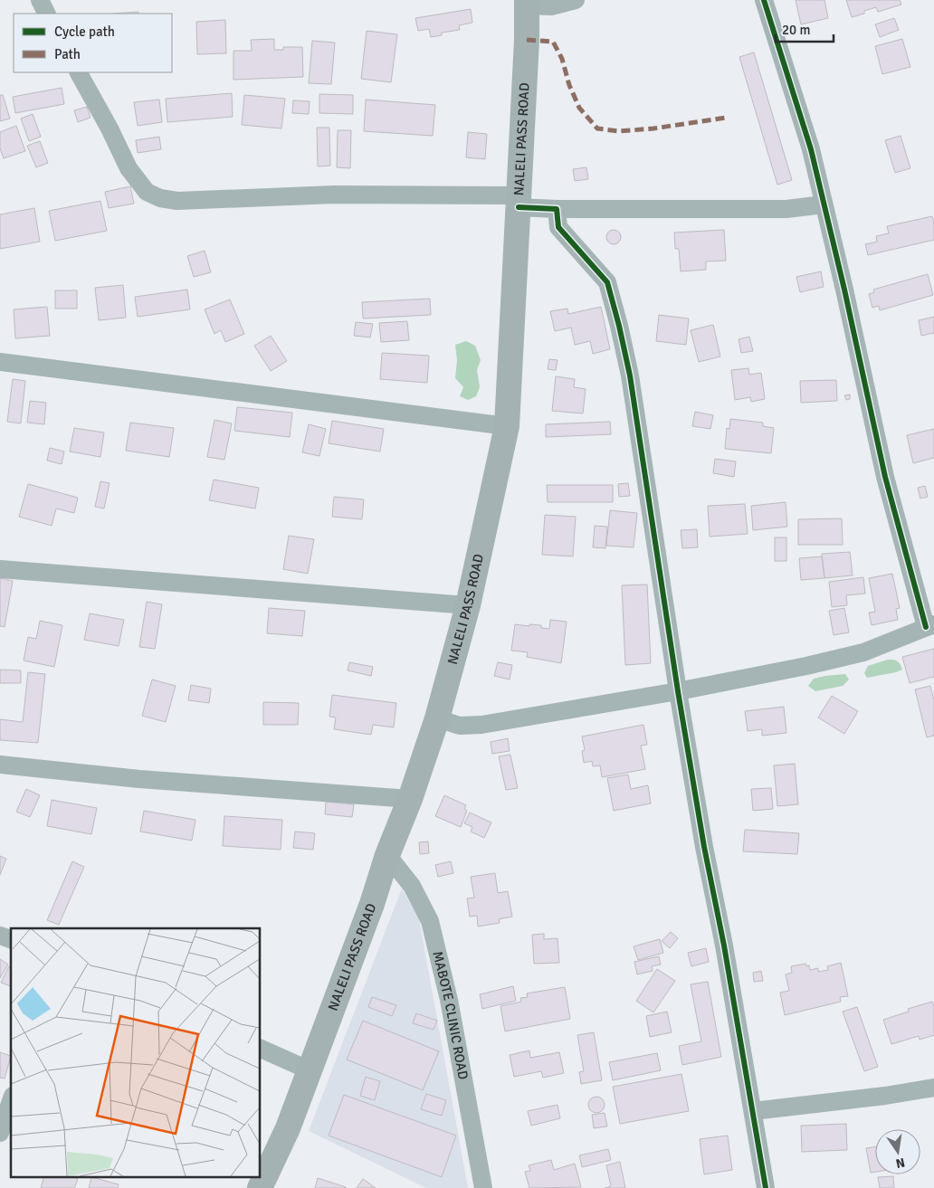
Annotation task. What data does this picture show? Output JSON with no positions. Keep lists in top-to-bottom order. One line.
{"streets":{"main road":["NALELI PASS ROAD"],"street":["MABOTE CLINIC ROAD"]},"crossings":[["NALELI PASS ROAD","MABOTE CLINIC ROAD"]],"legend":["Cycle path","Path"],"scale_bar":"20 m","north":"bottom"}
